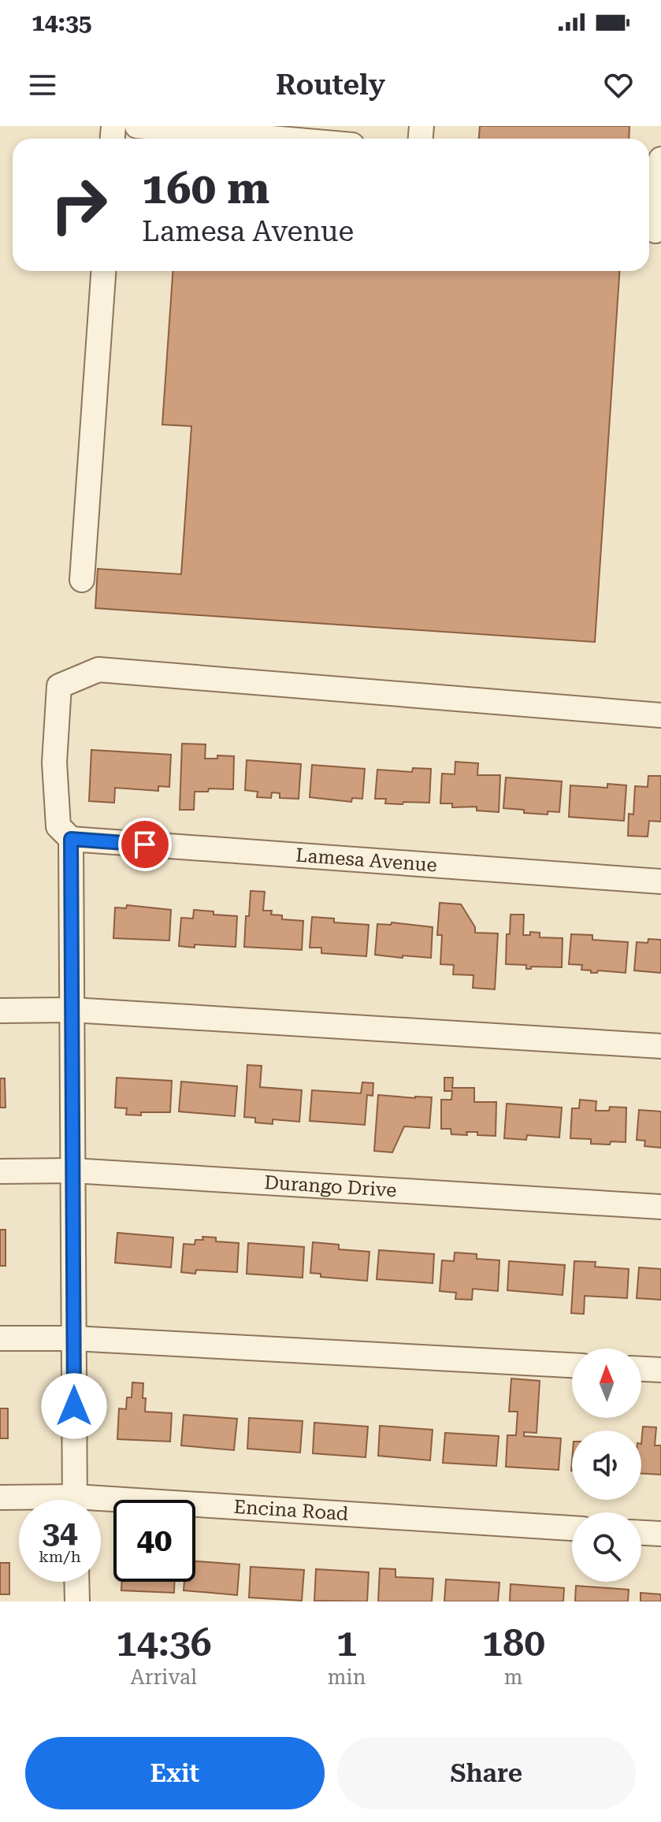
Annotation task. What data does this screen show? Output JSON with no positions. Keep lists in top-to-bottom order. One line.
{"streets":{"street":["Lamesa Avenue","Durango Drive","Encina Road"]},"north":"top","page":{"status":"14:35","header":"Routely","turn":["160 m","Lamesa Avenue"],"speed":"34 km/h","limit":"40","eta":["14:36","Arrival","1","min","180","m"],"buttons":["Exit","Share"]}}
